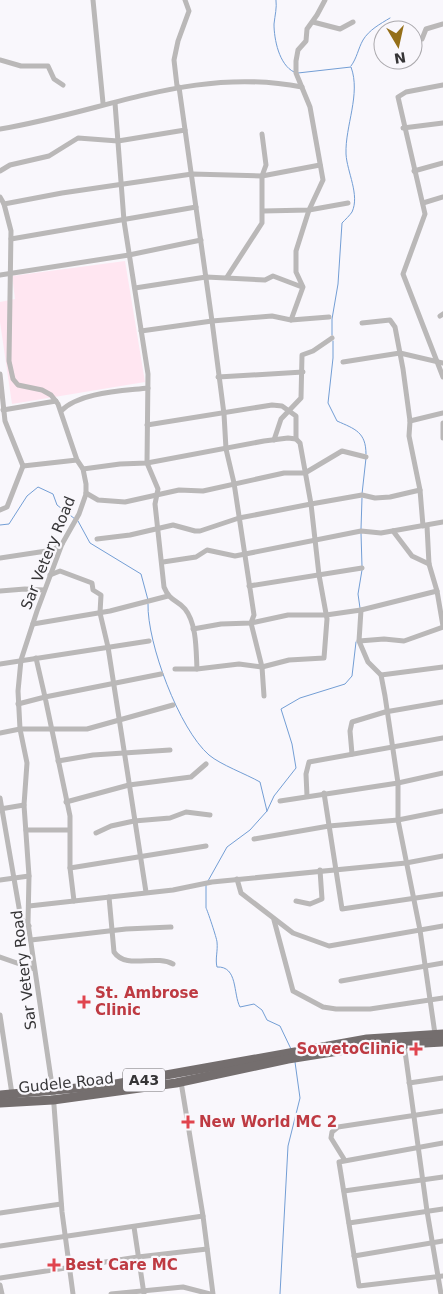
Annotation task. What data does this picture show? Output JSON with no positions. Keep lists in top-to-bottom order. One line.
{"streets":{"highway":["A43","Gudele Road"],"street":["Sar Vetery Road"]},"crossings":[["Sar Vetery Road","Gudele Road"],["A43","Gudele Road"]],"places":{"health":["St. Ambrose Clinic","SowetoClinic","New World MC 2","Best Care MC"]},"north":"bottom"}
